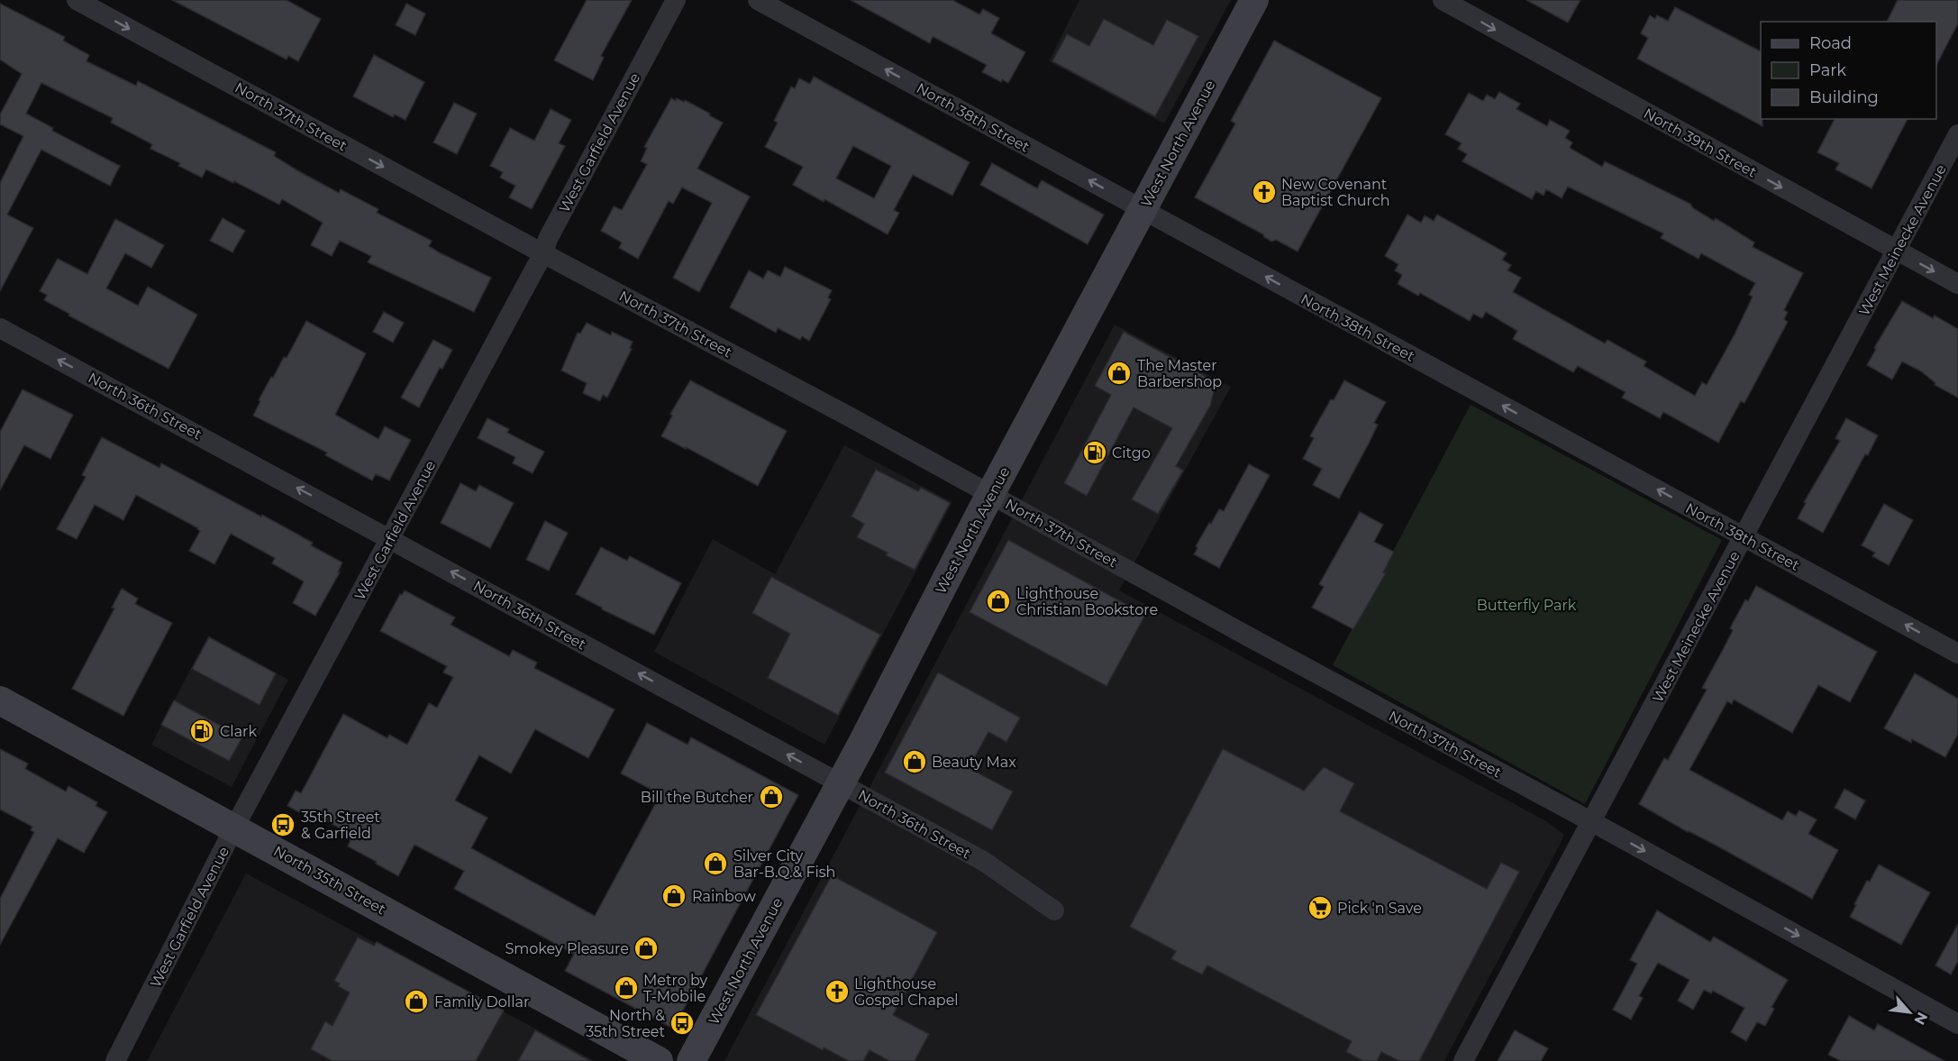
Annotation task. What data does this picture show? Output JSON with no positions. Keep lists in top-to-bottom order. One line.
{"streets":{"main road":["West North Avenue","North 35th Street"],"street":["North 37th Street","North 38th Street","West Garfield Avenue","North 39th Street","West Meinecke Avenue","North 36th Street"]},"crossings":[["North 37th Street","West Garfield Avenue"],["North 37th Street","West North Avenue"],["North 37th Street","West Meinecke Avenue"],["North 38th Street","West North Avenue"],["North 38th Street","West Meinecke Avenue"],["West Garfield Avenue","North 36th Street"],["West Garfield Avenue","North 35th Street"],["North 39th Street","West Meinecke Avenue"],["West North Avenue","North 36th Street"]],"one_way":["North 37th Street","North 38th Street","North 39th Street","North 36th Street"],"parks":["Butterfly Park"],"places":{"church":["New Covenant Baptist Church","Lighthouse Gospel Chapel"],"shop":["The Master Barbershop","Lighthouse Christian Bookstore","Beauty Max","Bill the Butcher","Silver City Bar-B.Q.& Fish","Rainbow","Smokey Pleasure","Metro by T-Mobile","Family Dollar"],"fuel station":["Citgo","Clark"],"bus stop":["35th Street & Garfield","North & 35th Street"],"supermarket":["Pick 'n Save"]},"legend":["Road","Park","Building"],"north":"bottom right"}
